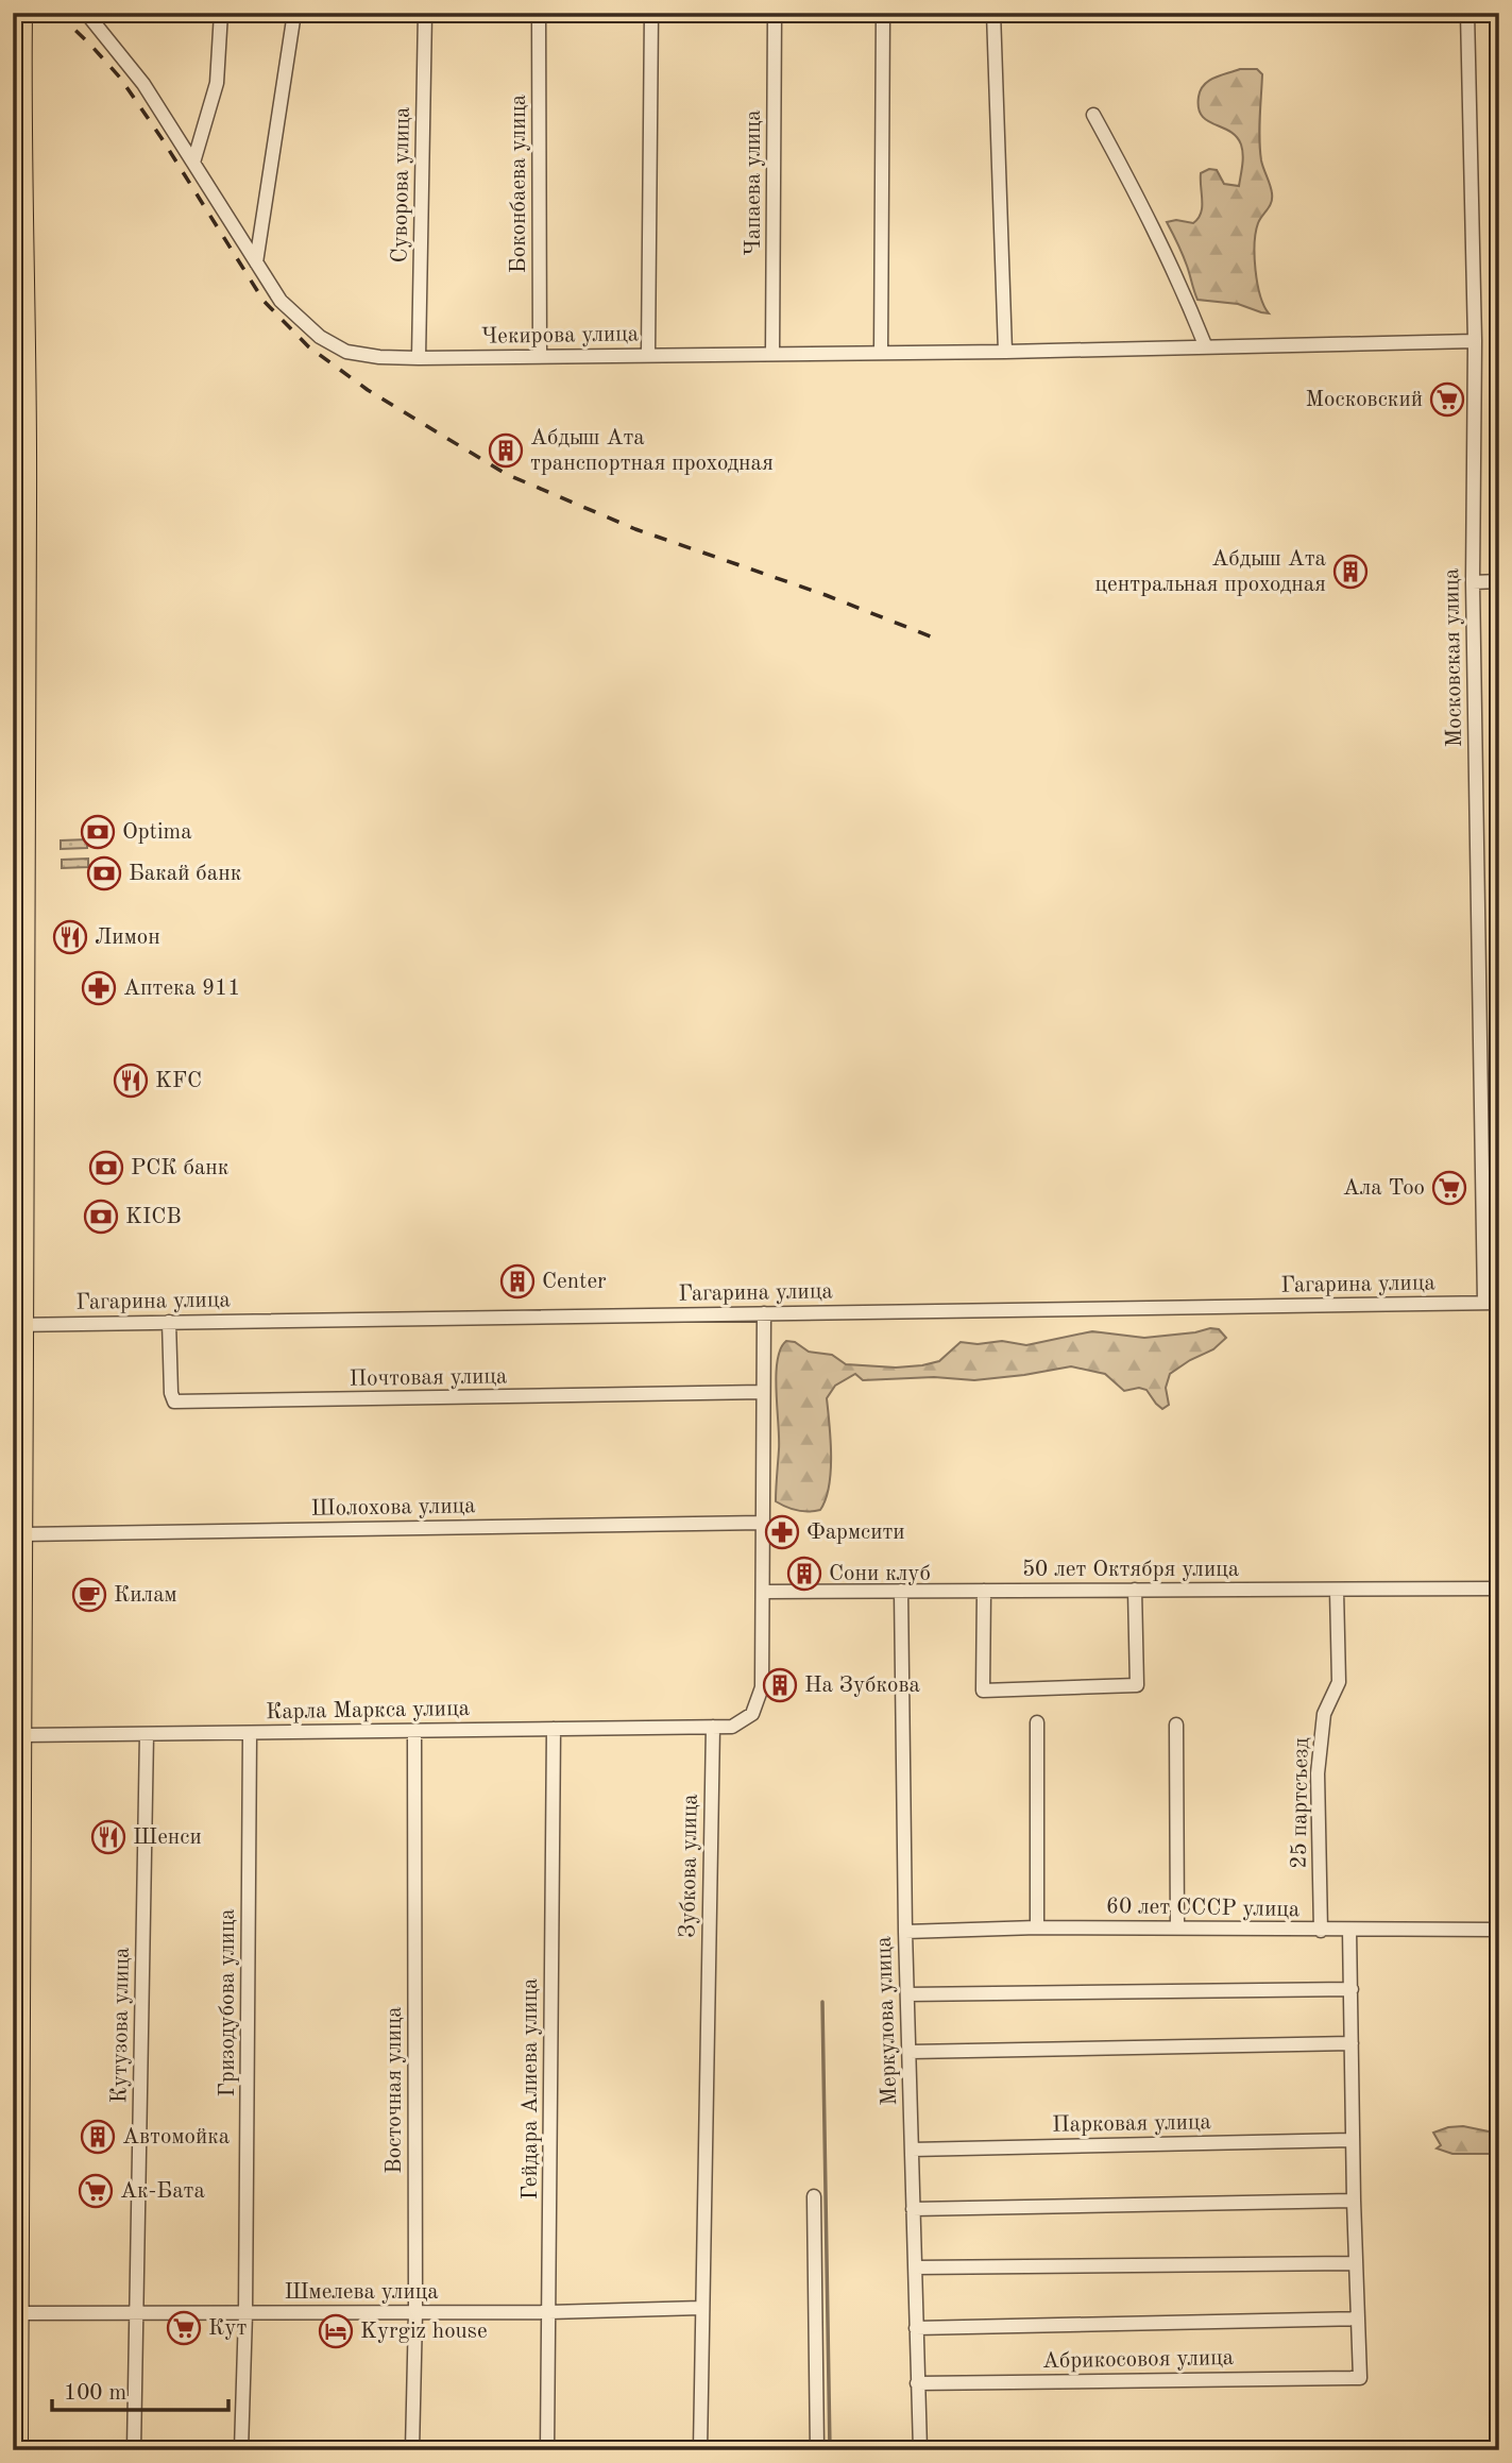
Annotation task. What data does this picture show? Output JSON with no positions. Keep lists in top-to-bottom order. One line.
{"streets":{"street":["Чапаева улица","Боконбаева улица","Суворова улица","Чекирова улица","Московская улица","Гагарина улица","Почтовая улица","Шолохова улица","50 лет Октября улица","Карла Маркса улица","25 партсъезд","Зубкова улица","60 лет СССР улица","Гризодубова улица","Меркулова улица","Кутузова улица","Гейдара Алиева улица","Восточная улица","Парковая улица","Шмелева улица","Абрикосовоя улица"]},"crossings":[["Чапаева улица","Чекирова улица"],["Боконбаева улица","Чекирова улица"],["Суворова улица","Чекирова улица"],["Чекирова улица","Московская улица"],["Московская улица","Гагарина улица"],["Гагарина улица","Почтовая улица"],["50 лет Октября улица","25 партсъезд"],["50 лет Октября улица","Меркулова улица"],["Карла Маркса улица","Зубкова улица"],["Карла Маркса улица","Гризодубова улица"],["Карла Маркса улица","Кутузова улица"],["Карла Маркса улица","Гейдара Алиева улица"],["Карла Маркса улица","Восточная улица"],["25 партсъезд","60 лет СССР улица"],["Зубкова улица","Шмелева улица"],["60 лет СССР улица","Меркулова улица"],["Гризодубова улица","Шмелева улица"],["Меркулова улица","Парковая улица"],["Меркулова улица","Абрикосовоя улица"],["Кутузова улица","Шмелева улица"],["Гейдара Алиева улица","Шмелева улица"],["Восточная улица","Шмелева улица"]],"places":{"supermarket":["Московский","Ала Тоо","Ак-Бата","Кут"],"building":["Абдыш Ата транспортная проходная","Абдыш Ата центральная проходная","Center","Сони клуб","На Зубкова","Автомойка"],"bank":["Optima","Бакай банк","РСК банк","KICB"],"restaurant":["Лимон","KFC","Шенси"],"pharmacy":["Аптека 911","Фармсити"],"cafe":["Килам"],"hotel":["Kyrgiz house"]},"scale_bar":"100 m"}
